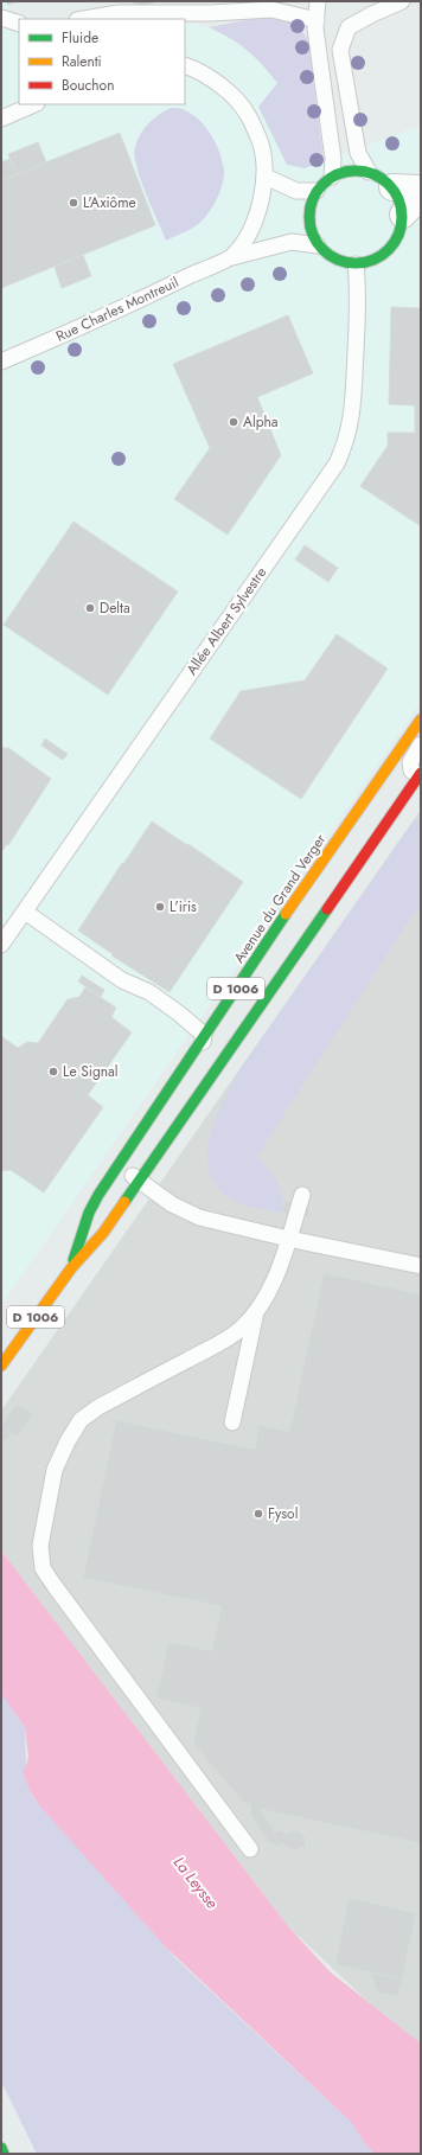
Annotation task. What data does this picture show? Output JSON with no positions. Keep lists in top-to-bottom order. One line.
{"streets":{"main road":["Rue Charles Montreuil","Avenue du Grand Verger","D 1006"],"lane":["Allée Albert Sylvestre"]},"crossings":[["Rue Charles Montreuil","Allée Albert Sylvestre"]],"water":["La Leysse"],"places":["L'Axiôme","Alpha","Delta","L'iris","Le Signal","Fysol"],"legend":["Fluide","Ralenti","Bouchon"]}
